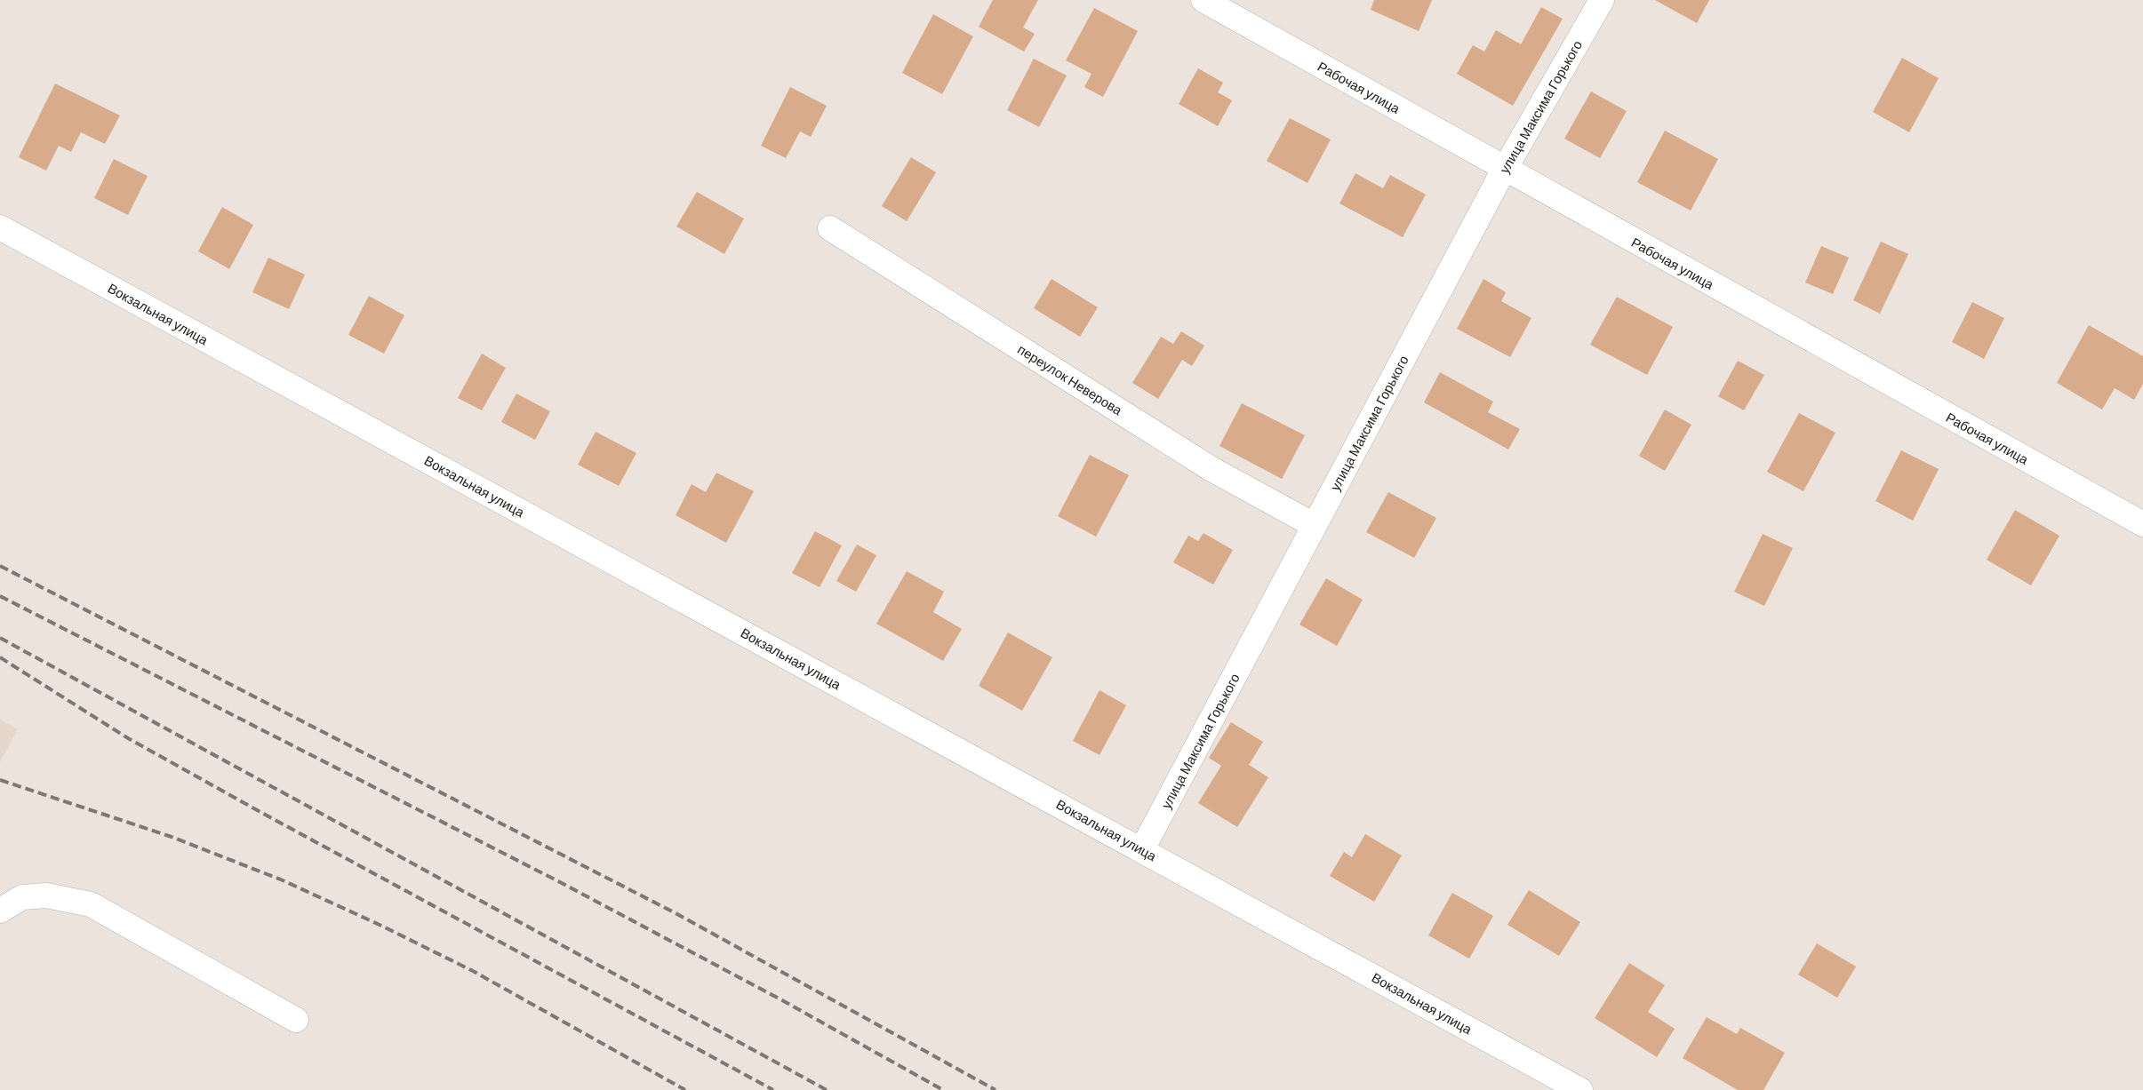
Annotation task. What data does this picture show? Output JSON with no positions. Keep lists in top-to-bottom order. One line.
{"streets":{"street":["Рабочая улица","улица Максима Горького","Вокзальная улица","переулок Неверова"]},"crossings":[["Рабочая улица","улица Максима Горького"],["улица Максима Горького","Вокзальная улица"],["улица Максима Горького","переулок Неверова"]]}
